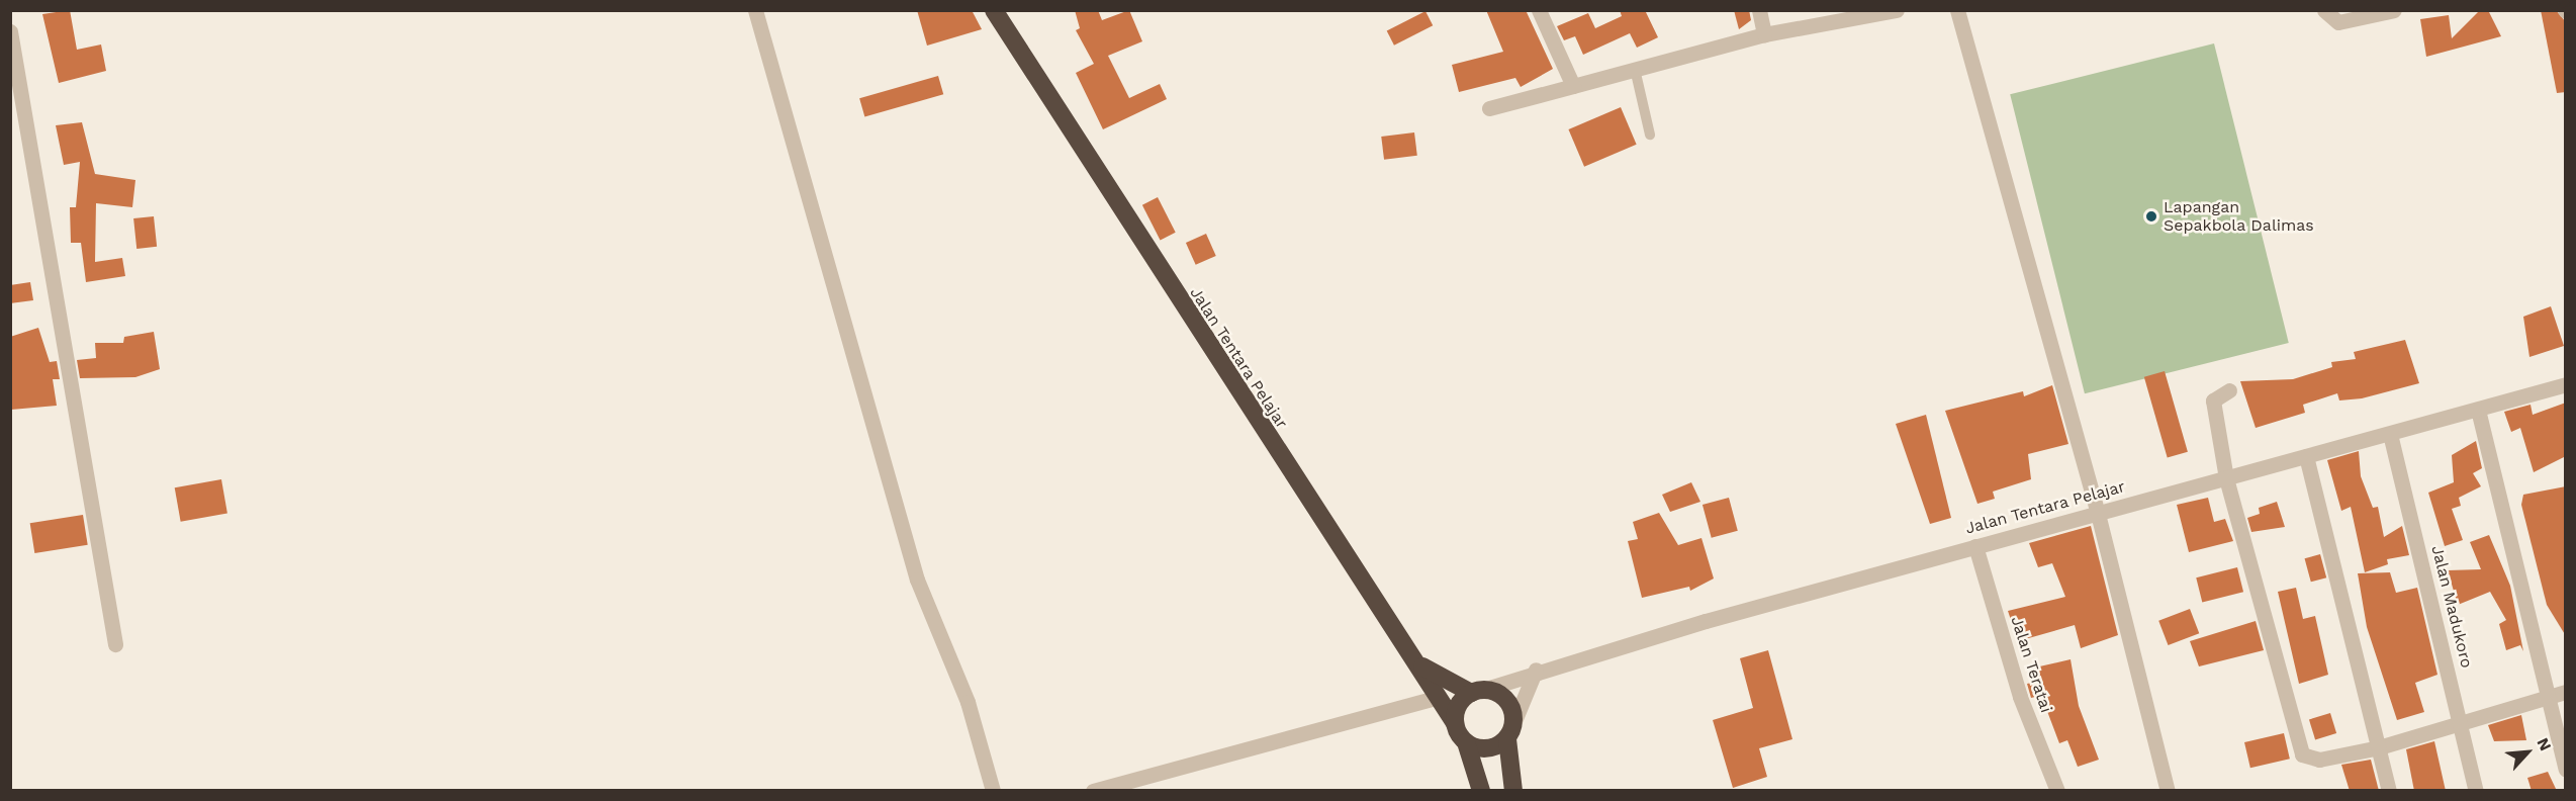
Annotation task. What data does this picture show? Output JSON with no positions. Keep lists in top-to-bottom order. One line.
{"streets":{"highway":["Jalan Tentara Pelajar"],"street":["Jalan Madukoro","Jalan Teratai"]},"crossings":[["Jalan Tentara Pelajar","Jalan Madukoro"],["Jalan Tentara Pelajar","Jalan Teratai"]],"places":["Lapangan Sepakbola Dalimas"],"north":"top right"}
